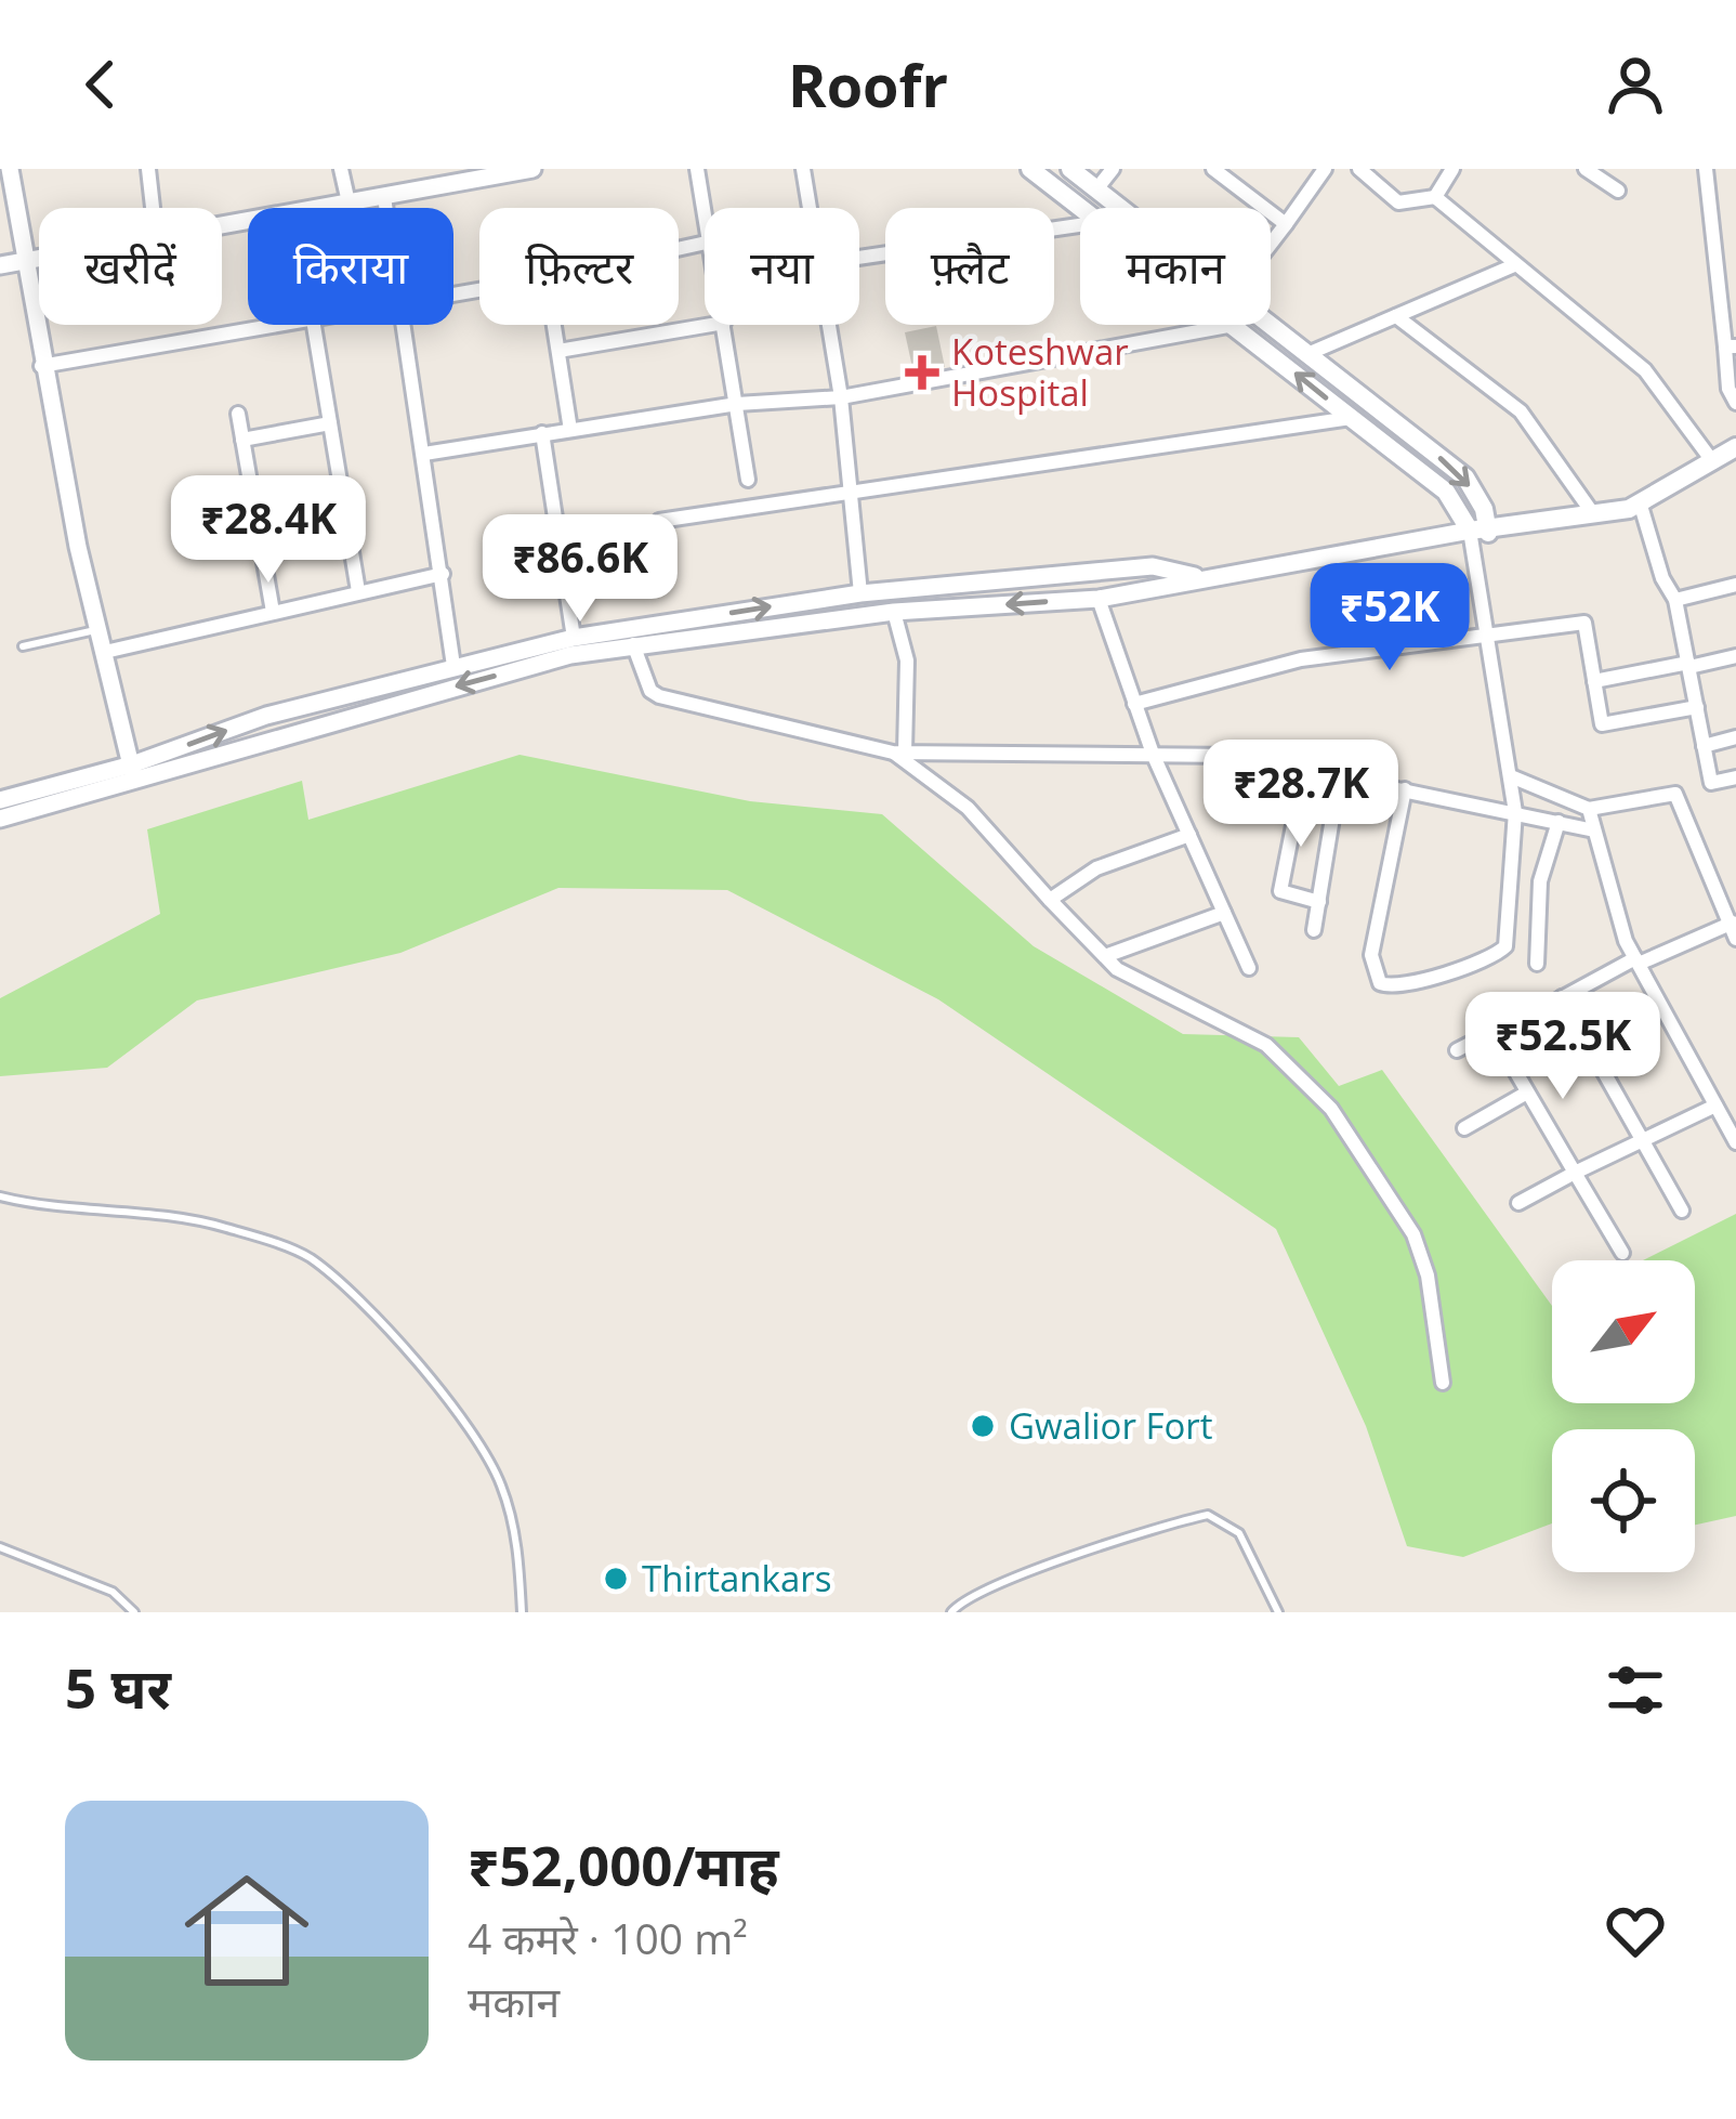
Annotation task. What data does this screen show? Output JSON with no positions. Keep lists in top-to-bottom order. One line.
{"places":{"health":["Koteshwar Hospital"],"other":["Gwalior Fort","Thirtankars"]},"north":"top right","page":{"header":"Roofr","chip":["खरीदें","किराया","फ़िल्टर","नया","फ़्लैट","मकान"],"price":["₹28.4K","₹86.6K","₹52K","₹28.7K","₹52.5K"],"heading":"5 घर","list":[{"name":"₹52,000/माह","note":"4 कमरे · 100 m² · मकान"}]}}
